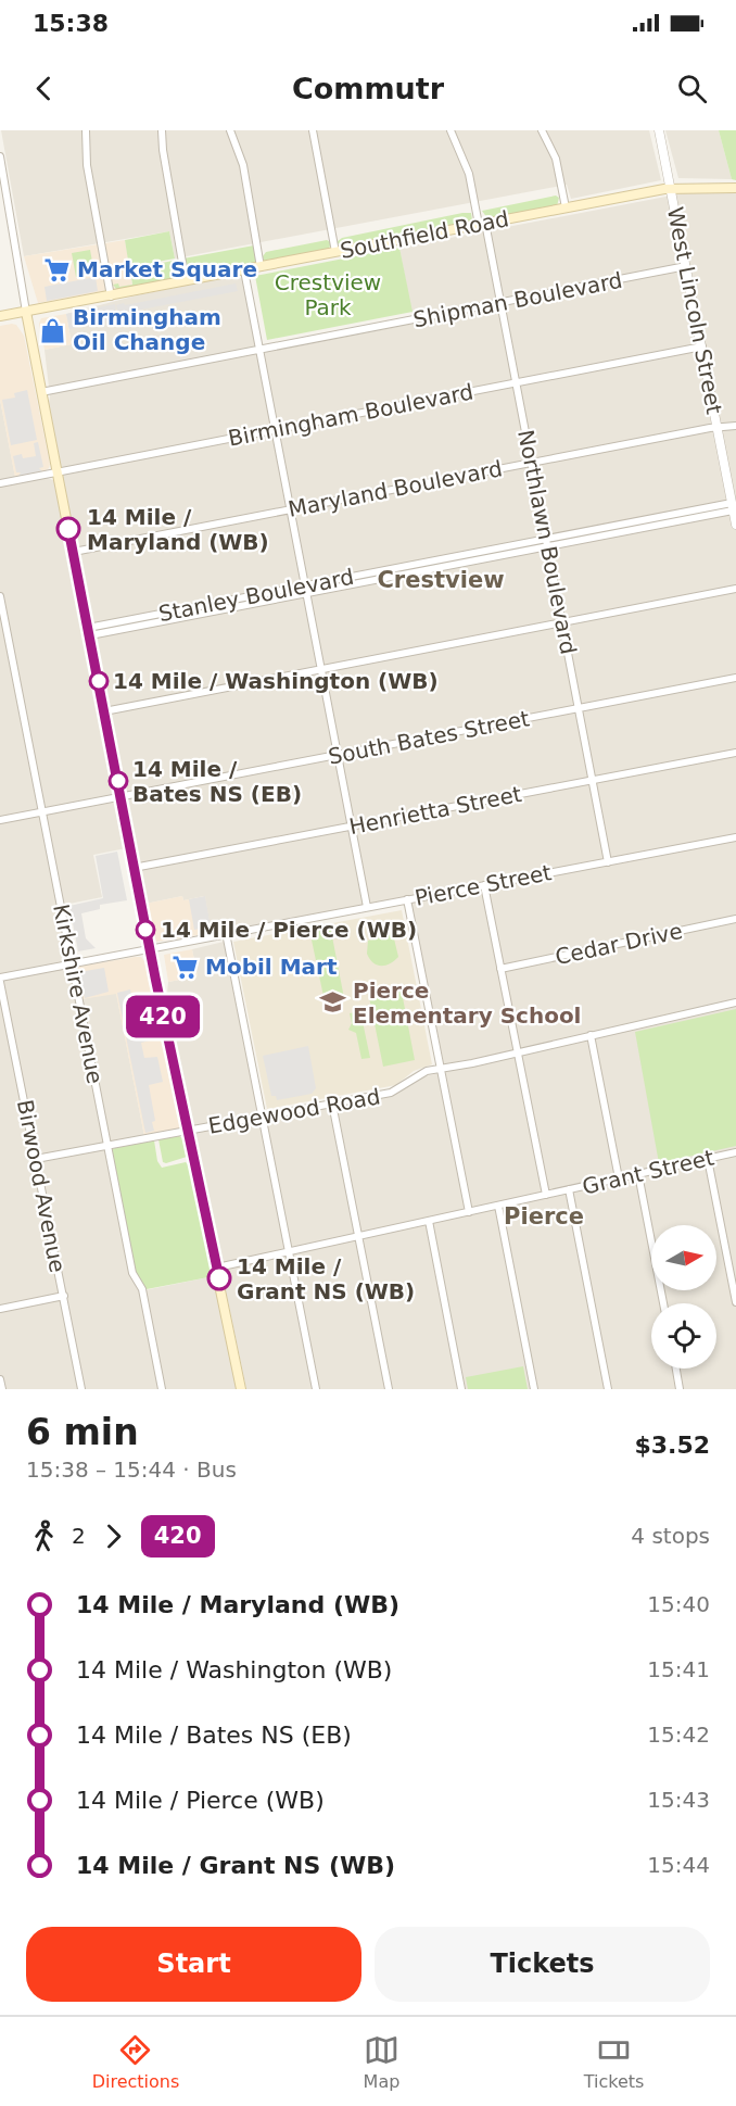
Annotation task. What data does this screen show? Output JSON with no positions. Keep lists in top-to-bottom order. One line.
{"streets":{"main road":["Southfield Road"],"street":["Shipman Boulevard","West Lincoln Street","Birmingham Boulevard","Maryland Boulevard","Northlawn Boulevard","Stanley Boulevard","South Bates Street","Henrietta Street","Pierce Street","Cedar Drive","Kirkshire Avenue","Edgewood Road","Grant Street","Birwood Avenue"]},"crossings":[["Southfield Road","West Lincoln Street"],["Southfield Road","Northlawn Boulevard"],["Shipman Boulevard","West Lincoln Street"],["Shipman Boulevard","Northlawn Boulevard"],["West Lincoln Street","Birmingham Boulevard"],["West Lincoln Street","Maryland Boulevard"],["West Lincoln Street","Stanley Boulevard"],["Birmingham Boulevard","Northlawn Boulevard"],["Maryland Boulevard","Northlawn Boulevard"],["Northlawn Boulevard","Stanley Boulevard"],["Northlawn Boulevard","South Bates Street"],["Northlawn Boulevard","Henrietta Street"],["Northlawn Boulevard","Pierce Street"],["South Bates Street","Kirkshire Avenue"],["Pierce Street","Kirkshire Avenue"],["Pierce Street","Birwood Avenue"],["Kirkshire Avenue","Edgewood Road"],["Edgewood Road","Birwood Avenue"]],"districts":["Crestview","Pierce"],"parks":["Crestview Park"],"places":{"supermarket":["Market Square","Mobil Mart"],"shop":["Birmingham Oil Change"],"other":["14 Mile / Maryland (WB)","14 Mile / Washington (WB)","14 Mile / Bates NS (EB)","14 Mile / Pierce (WB)","14 Mile / Grant NS (WB)"],"school or university":["Pierce Elementary School"]},"lines":["bus line 420"],"north":"right","page":{"status":"15:38","header":"Commutr","on_map":"420","heading":["6 min","15:38 – 15:44 · Bus","$3.52"],"legs":["2","420","4 stops"],"list":[{"name":"14 Mile / Maryland (WB)","value":"15:40"},{"name":"14 Mile / Washington (WB)","value":"15:41"},{"name":"14 Mile / Bates NS (EB)","value":"15:42"},{"name":"14 Mile / Pierce (WB)","value":"15:43"},{"name":"14 Mile / Grant NS (WB)","value":"15:44"}],"buttons":["Start","Tickets"],"tabs":["Directions","Map","Tickets"]}}
